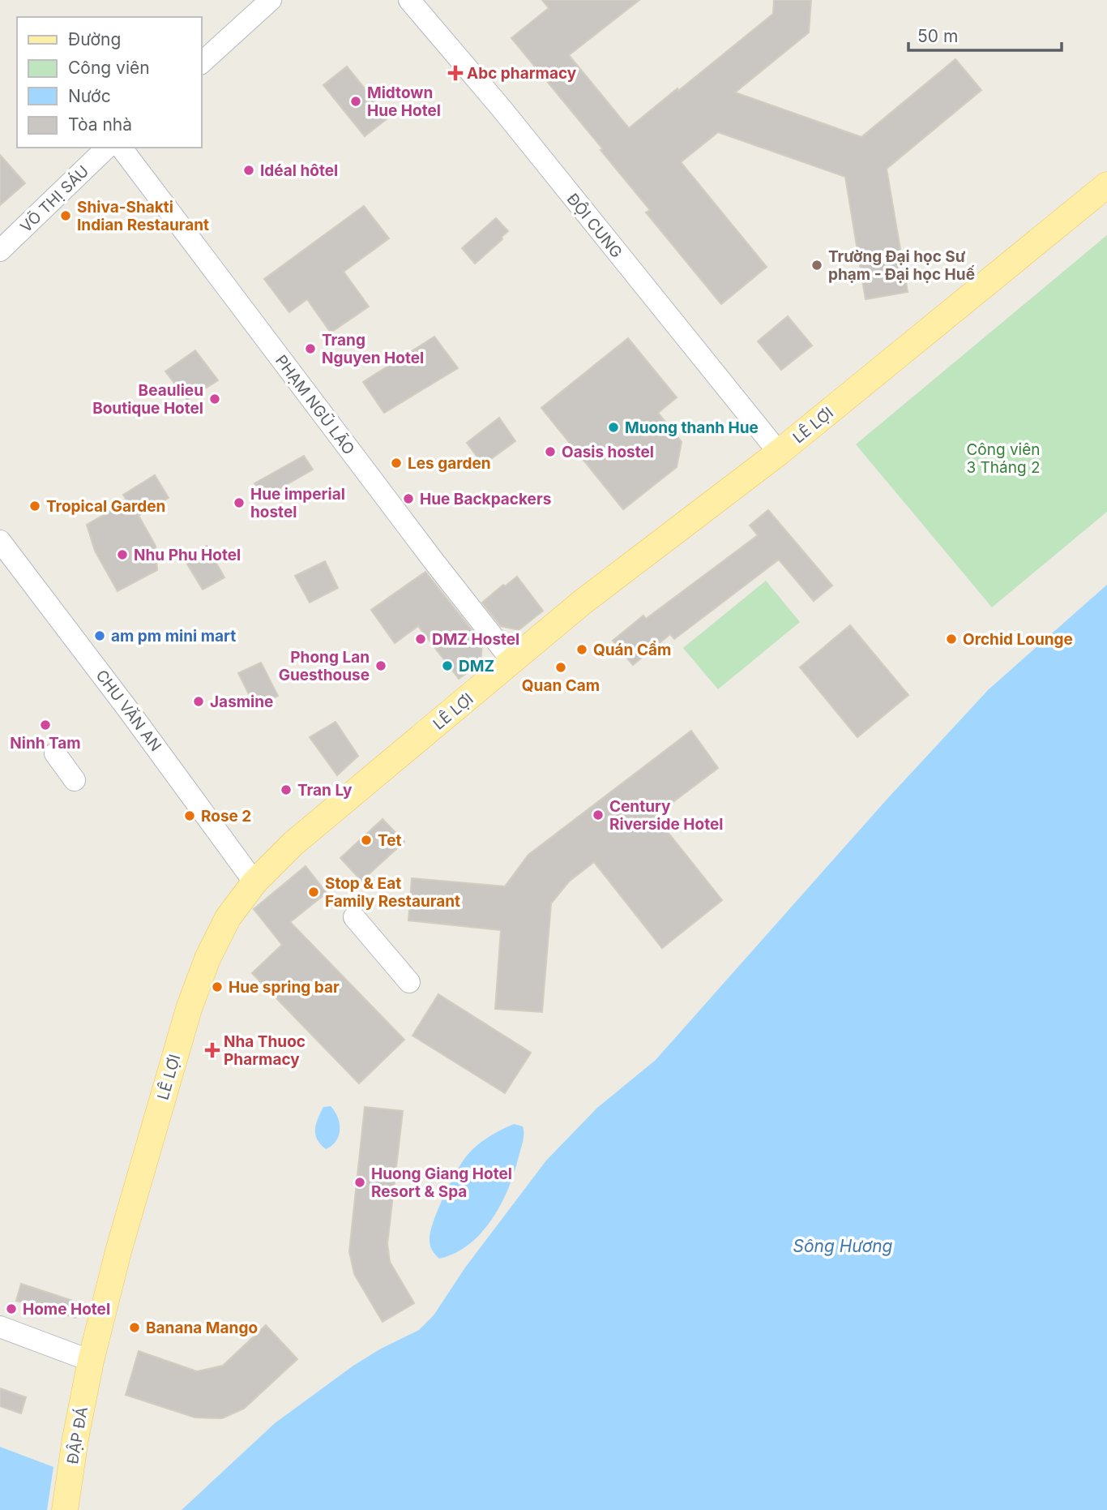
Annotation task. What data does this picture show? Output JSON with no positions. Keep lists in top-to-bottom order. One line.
{"streets":{"main road":["LÊ LỢI","ĐẬP ĐÁ"],"street":["VÕ THỊ SÁU","ĐỘI CUNG","PHẠM NGŨ LÃO","CHU VĂN AN"]},"crossings":[["ĐỘI CUNG","LÊ LỢI"],["PHẠM NGŨ LÃO","LÊ LỢI"],["LÊ LỢI","CHU VĂN AN"],["LÊ LỢI","ĐẬP ĐÁ"]],"water":["Sông Hương"],"parks":["Công viên 3 Tháng 2"],"places":{"health":["Abc pharmacy","Nha Thuoc Pharmacy"],"other":["Midtown Hue Hotel","Idéal hôtel","Shiva-Shakti Indian Restaurant","Trường Đại học Sư phạm - Đại học Huế","Trang Nguyen Hotel","Beaulieu Boutique Hotel","Muong thanh Hue","Oasis hostel","Les garden","Hue Backpackers","Hue imperial hostel","Tropical Garden","Nhu Phu Hotel","am pm mini mart","DMZ Hostel","Orchid Lounge","Quán Cẩm","Phong Lan Guesthouse","DMZ","Quan Cam","Jasmine","Ninh Tam","Tran Ly","Century Riverside Hotel","Rose 2","Tet","Stop & Eat Family Restaurant","Hue spring bar","Huong Giang Hotel Resort & Spa","Home Hotel","Banana Mango"]},"legend":["Đường","Công viên","Nước","Tòa nhà"],"scale_bar":"50 m"}
